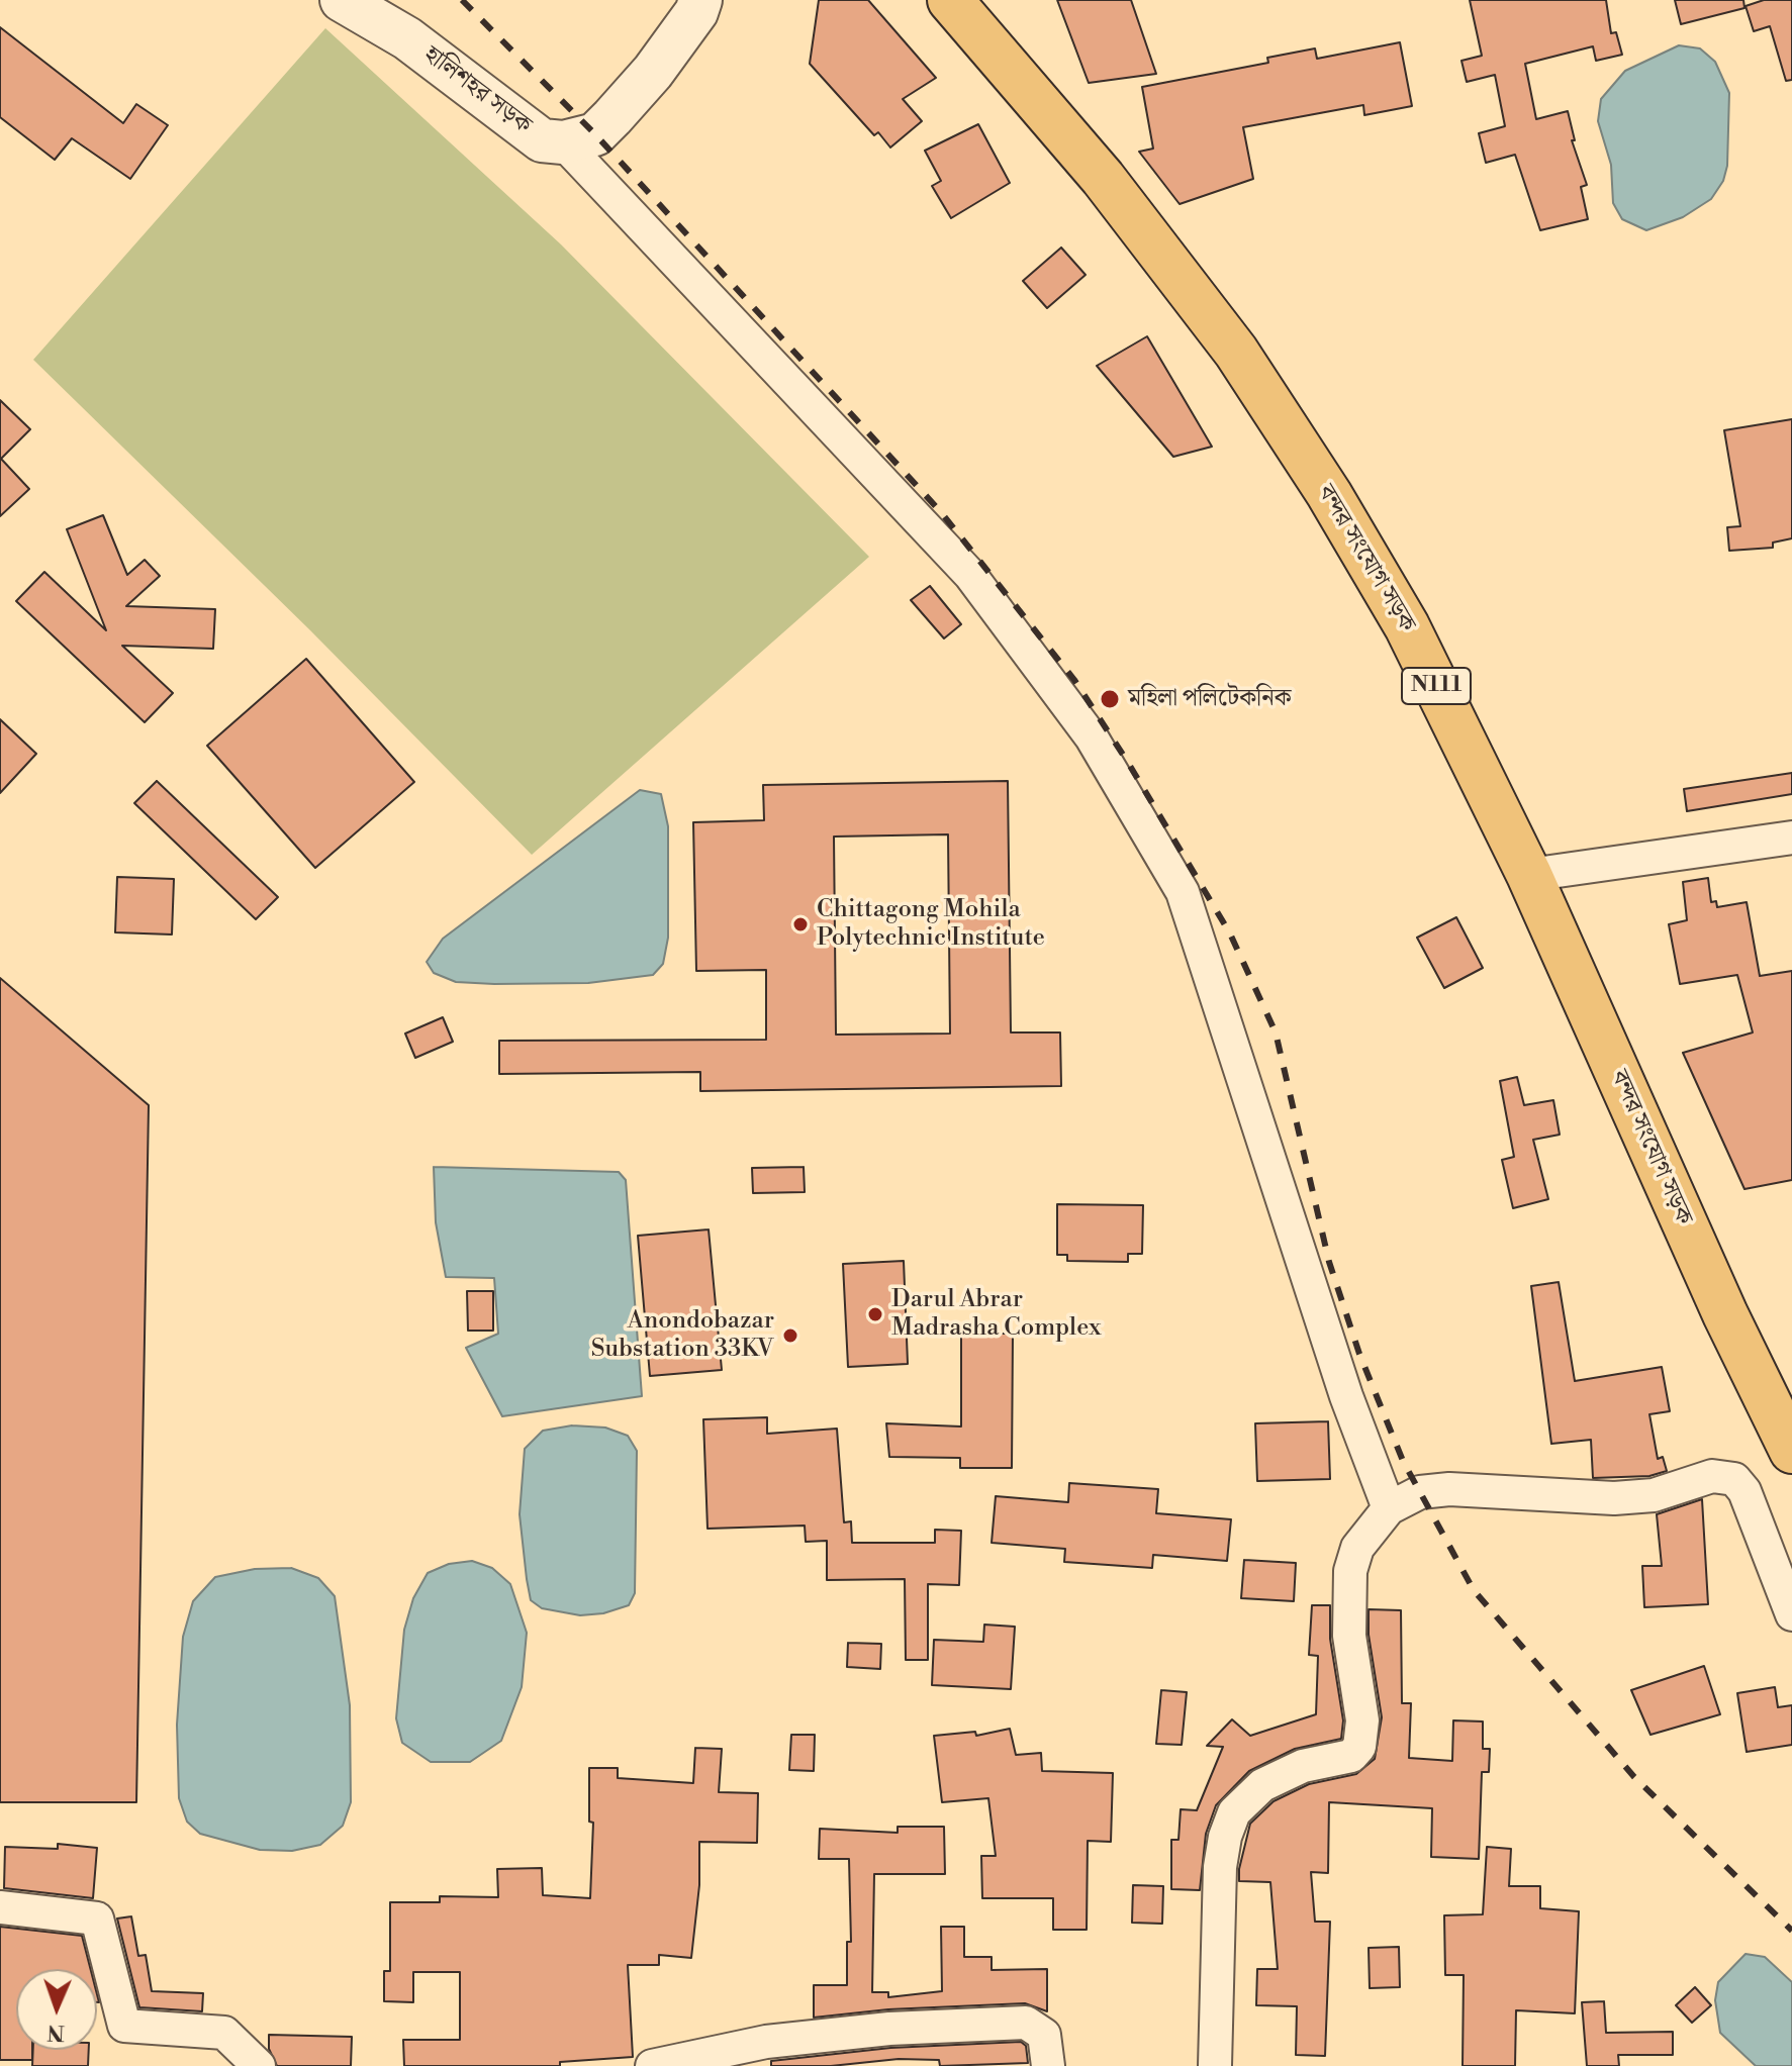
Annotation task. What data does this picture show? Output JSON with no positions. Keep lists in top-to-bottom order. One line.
{"streets":{"highway":["বন্দর সংযোগ সড়ক","N111"],"street":["হালিশহর সড়ক"]},"places":["মহিলা পলিটেকনিক","Chittagong Mohila Polytechnic Institute","Darul Abrar Madrasha Complex","Anondobazar Substation 33KV"],"north":"bottom"}
